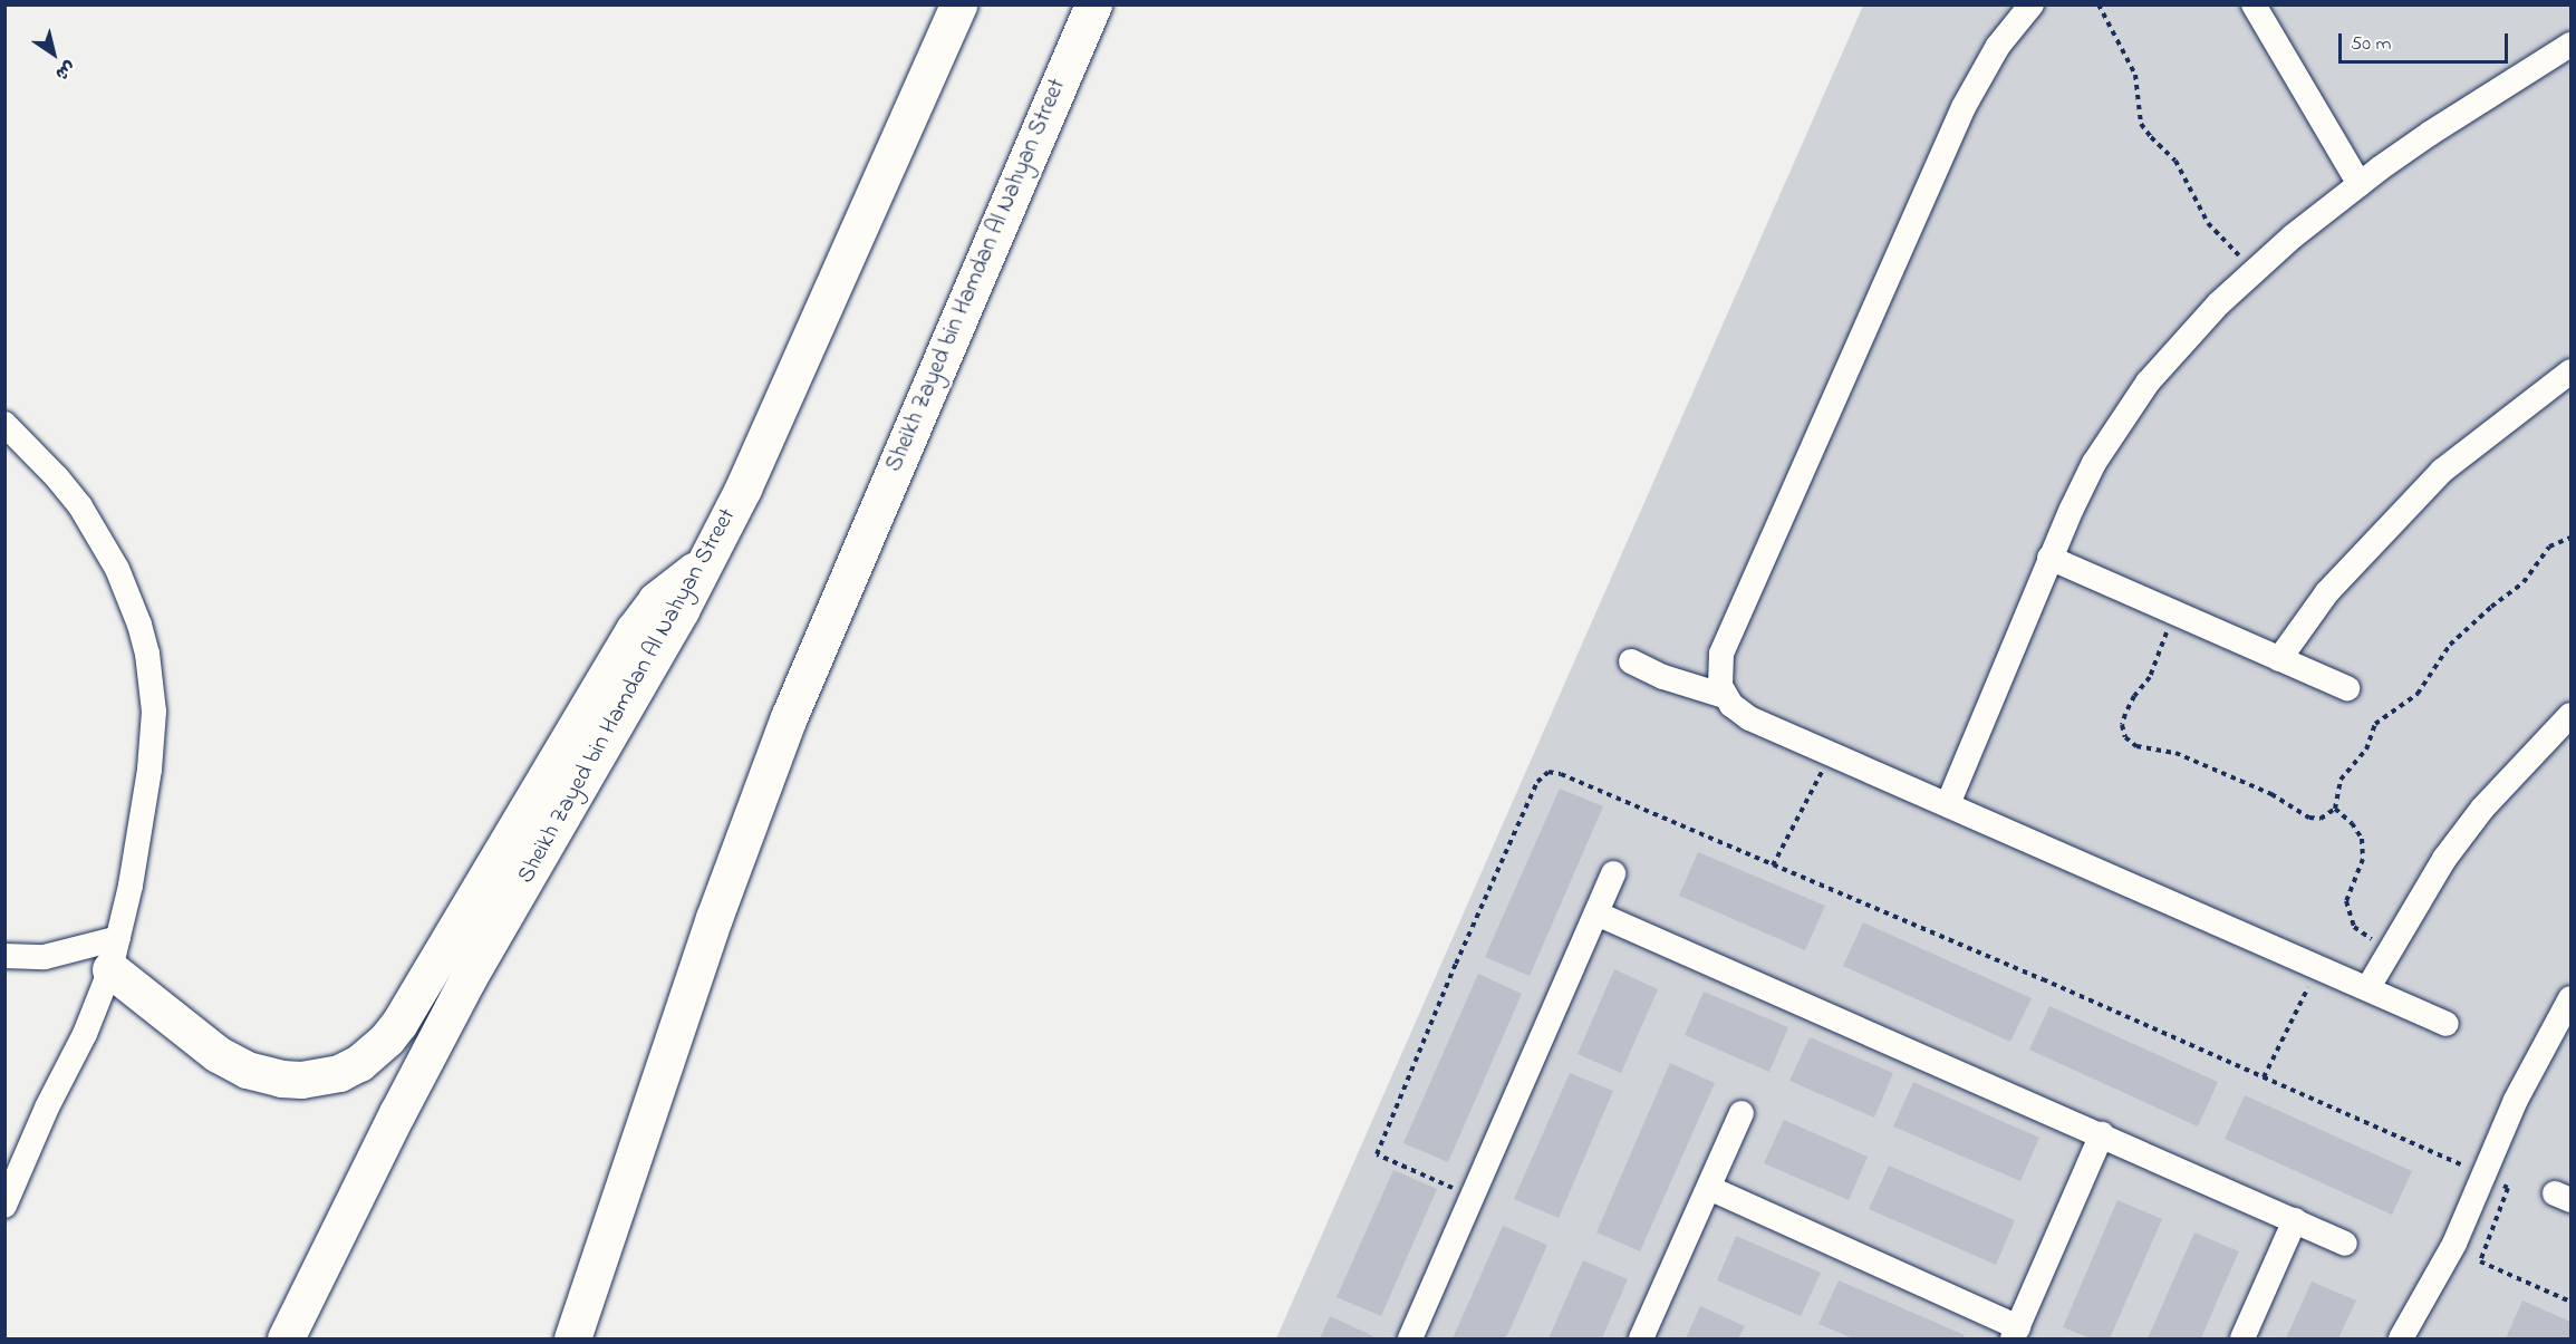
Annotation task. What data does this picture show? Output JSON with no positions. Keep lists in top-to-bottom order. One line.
{"streets":{"highway":["Sheikh Zayed bin Hamdan Al Nahyan Street"]},"scale_bar":"50 m","north":"bottom right"}
